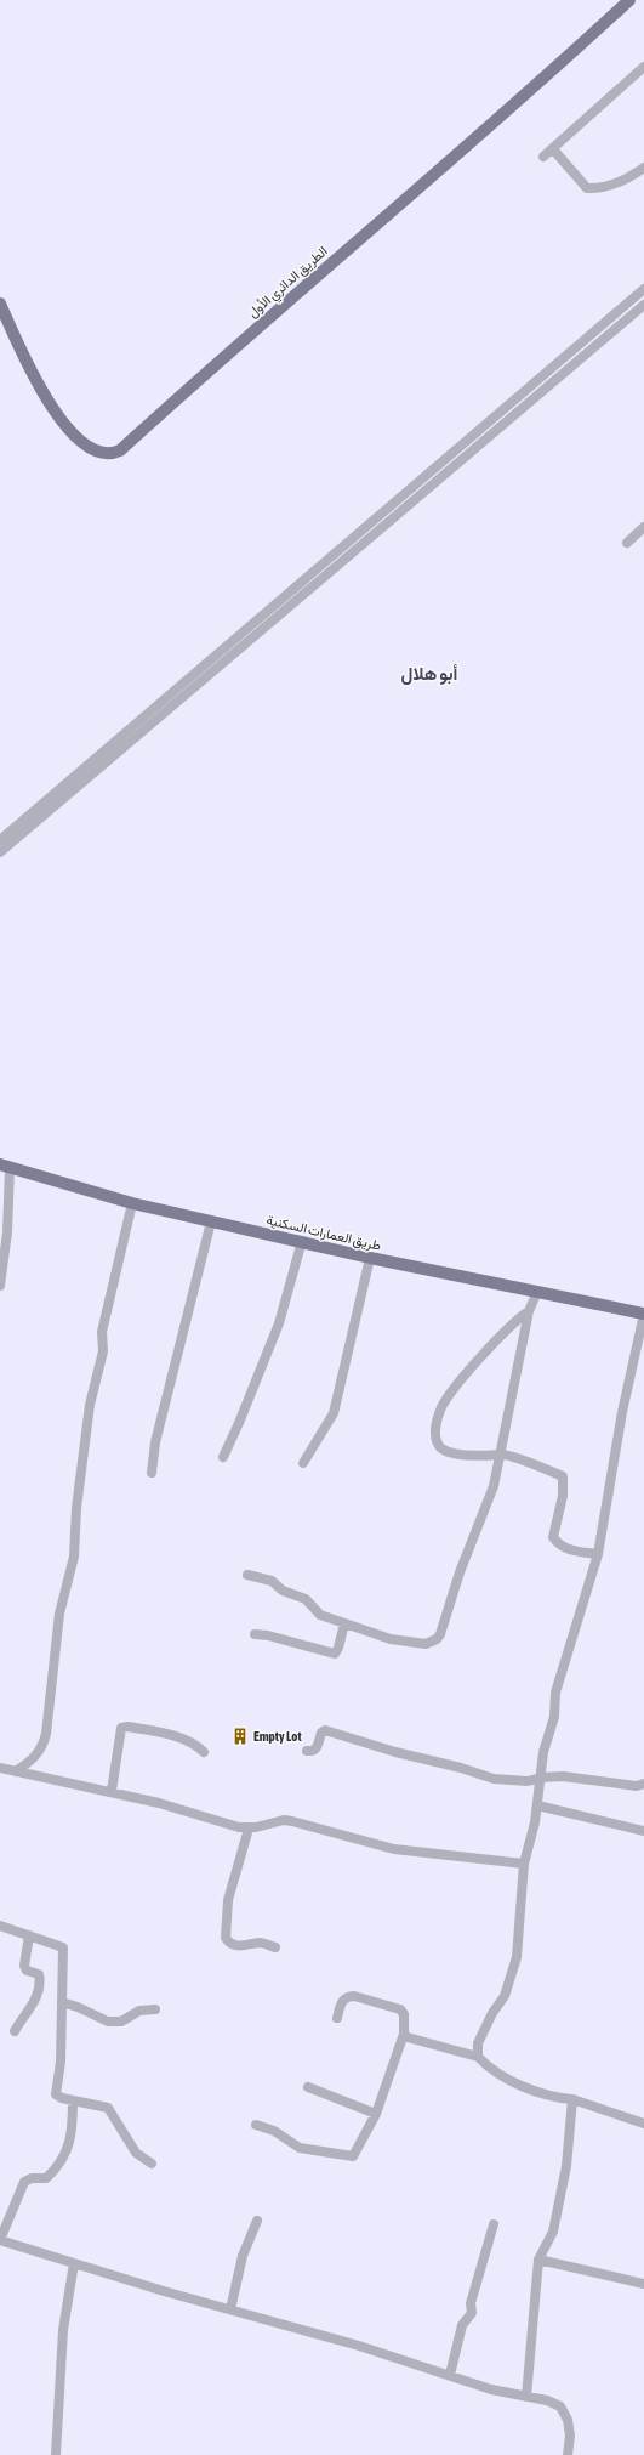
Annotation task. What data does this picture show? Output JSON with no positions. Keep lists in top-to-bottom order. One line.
{"streets":{"main road":["الطريق الدائري الأول","طريق العمارات السكنية"]},"districts":["أبو هلال"],"places":{"building":["Empty Lot"]}}
